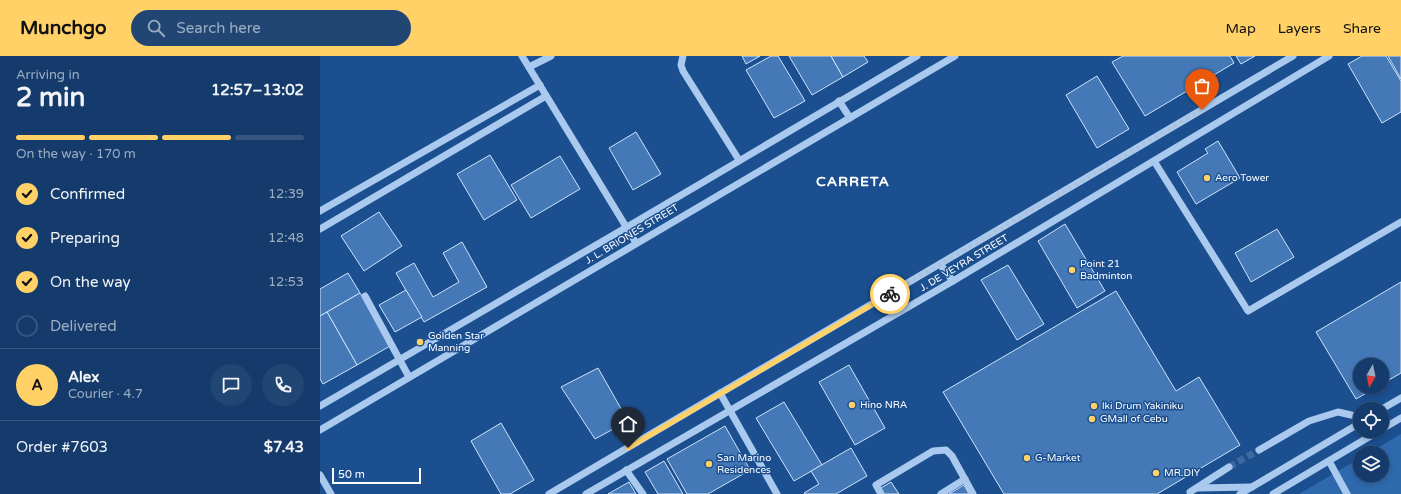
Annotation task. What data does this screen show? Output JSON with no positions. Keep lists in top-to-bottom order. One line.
{"streets":{"street":["J. L. BRIONES STREET","J. DE VEYRA STREET"]},"districts":["CARRETA"],"places":["Aero Tower","Point 21 Badminton","Golden Star Manning","Hino NRA","lki Drum Yakiniku","GMall of Cebu","G-Market","San Marino Residences","MR.DIY"],"scale_bar":"50 m","north":"bottom","page":{"header":"Munchgo","search":"Search here","nav":["Map","Layers","Share"],"heading":["2 min","Arriving in","12:57–13:02"],"panel":["Alex","Courier · 4.7","Order #7603","$7.43"],"bar":"On the way · 170 m","list":[["Confirmed","12:39"],["Preparing","12:48"],["On the way","12:53"],"Delivered"],"round":"A","scale":"50 m"}}
